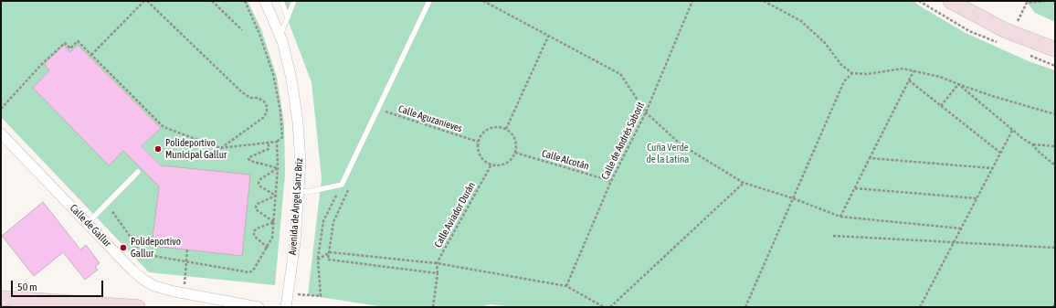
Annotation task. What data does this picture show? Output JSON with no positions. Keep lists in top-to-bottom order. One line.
{"streets":{"street":["Avenida de Ángel Sanz Briz","Calle de Gallur"],"path":["Calle Aguzanieves","Calle de Andrés Saborit","Calle Alcotán","Calle Aviador Durán"]},"crossings":[["Calle Aguzanieves","Calle Alcotán"],["Calle Aguzanieves","Calle Aviador Durán"],["Calle de Andrés Saborit","Calle Alcotán"],["Calle Alcotán","Calle Aviador Durán"]],"parks":["Cuña Verde de la Latina"],"places":["Polideportivo Municipal Gallur","Polideportivo Gallur"],"scale_bar":"50 m"}
